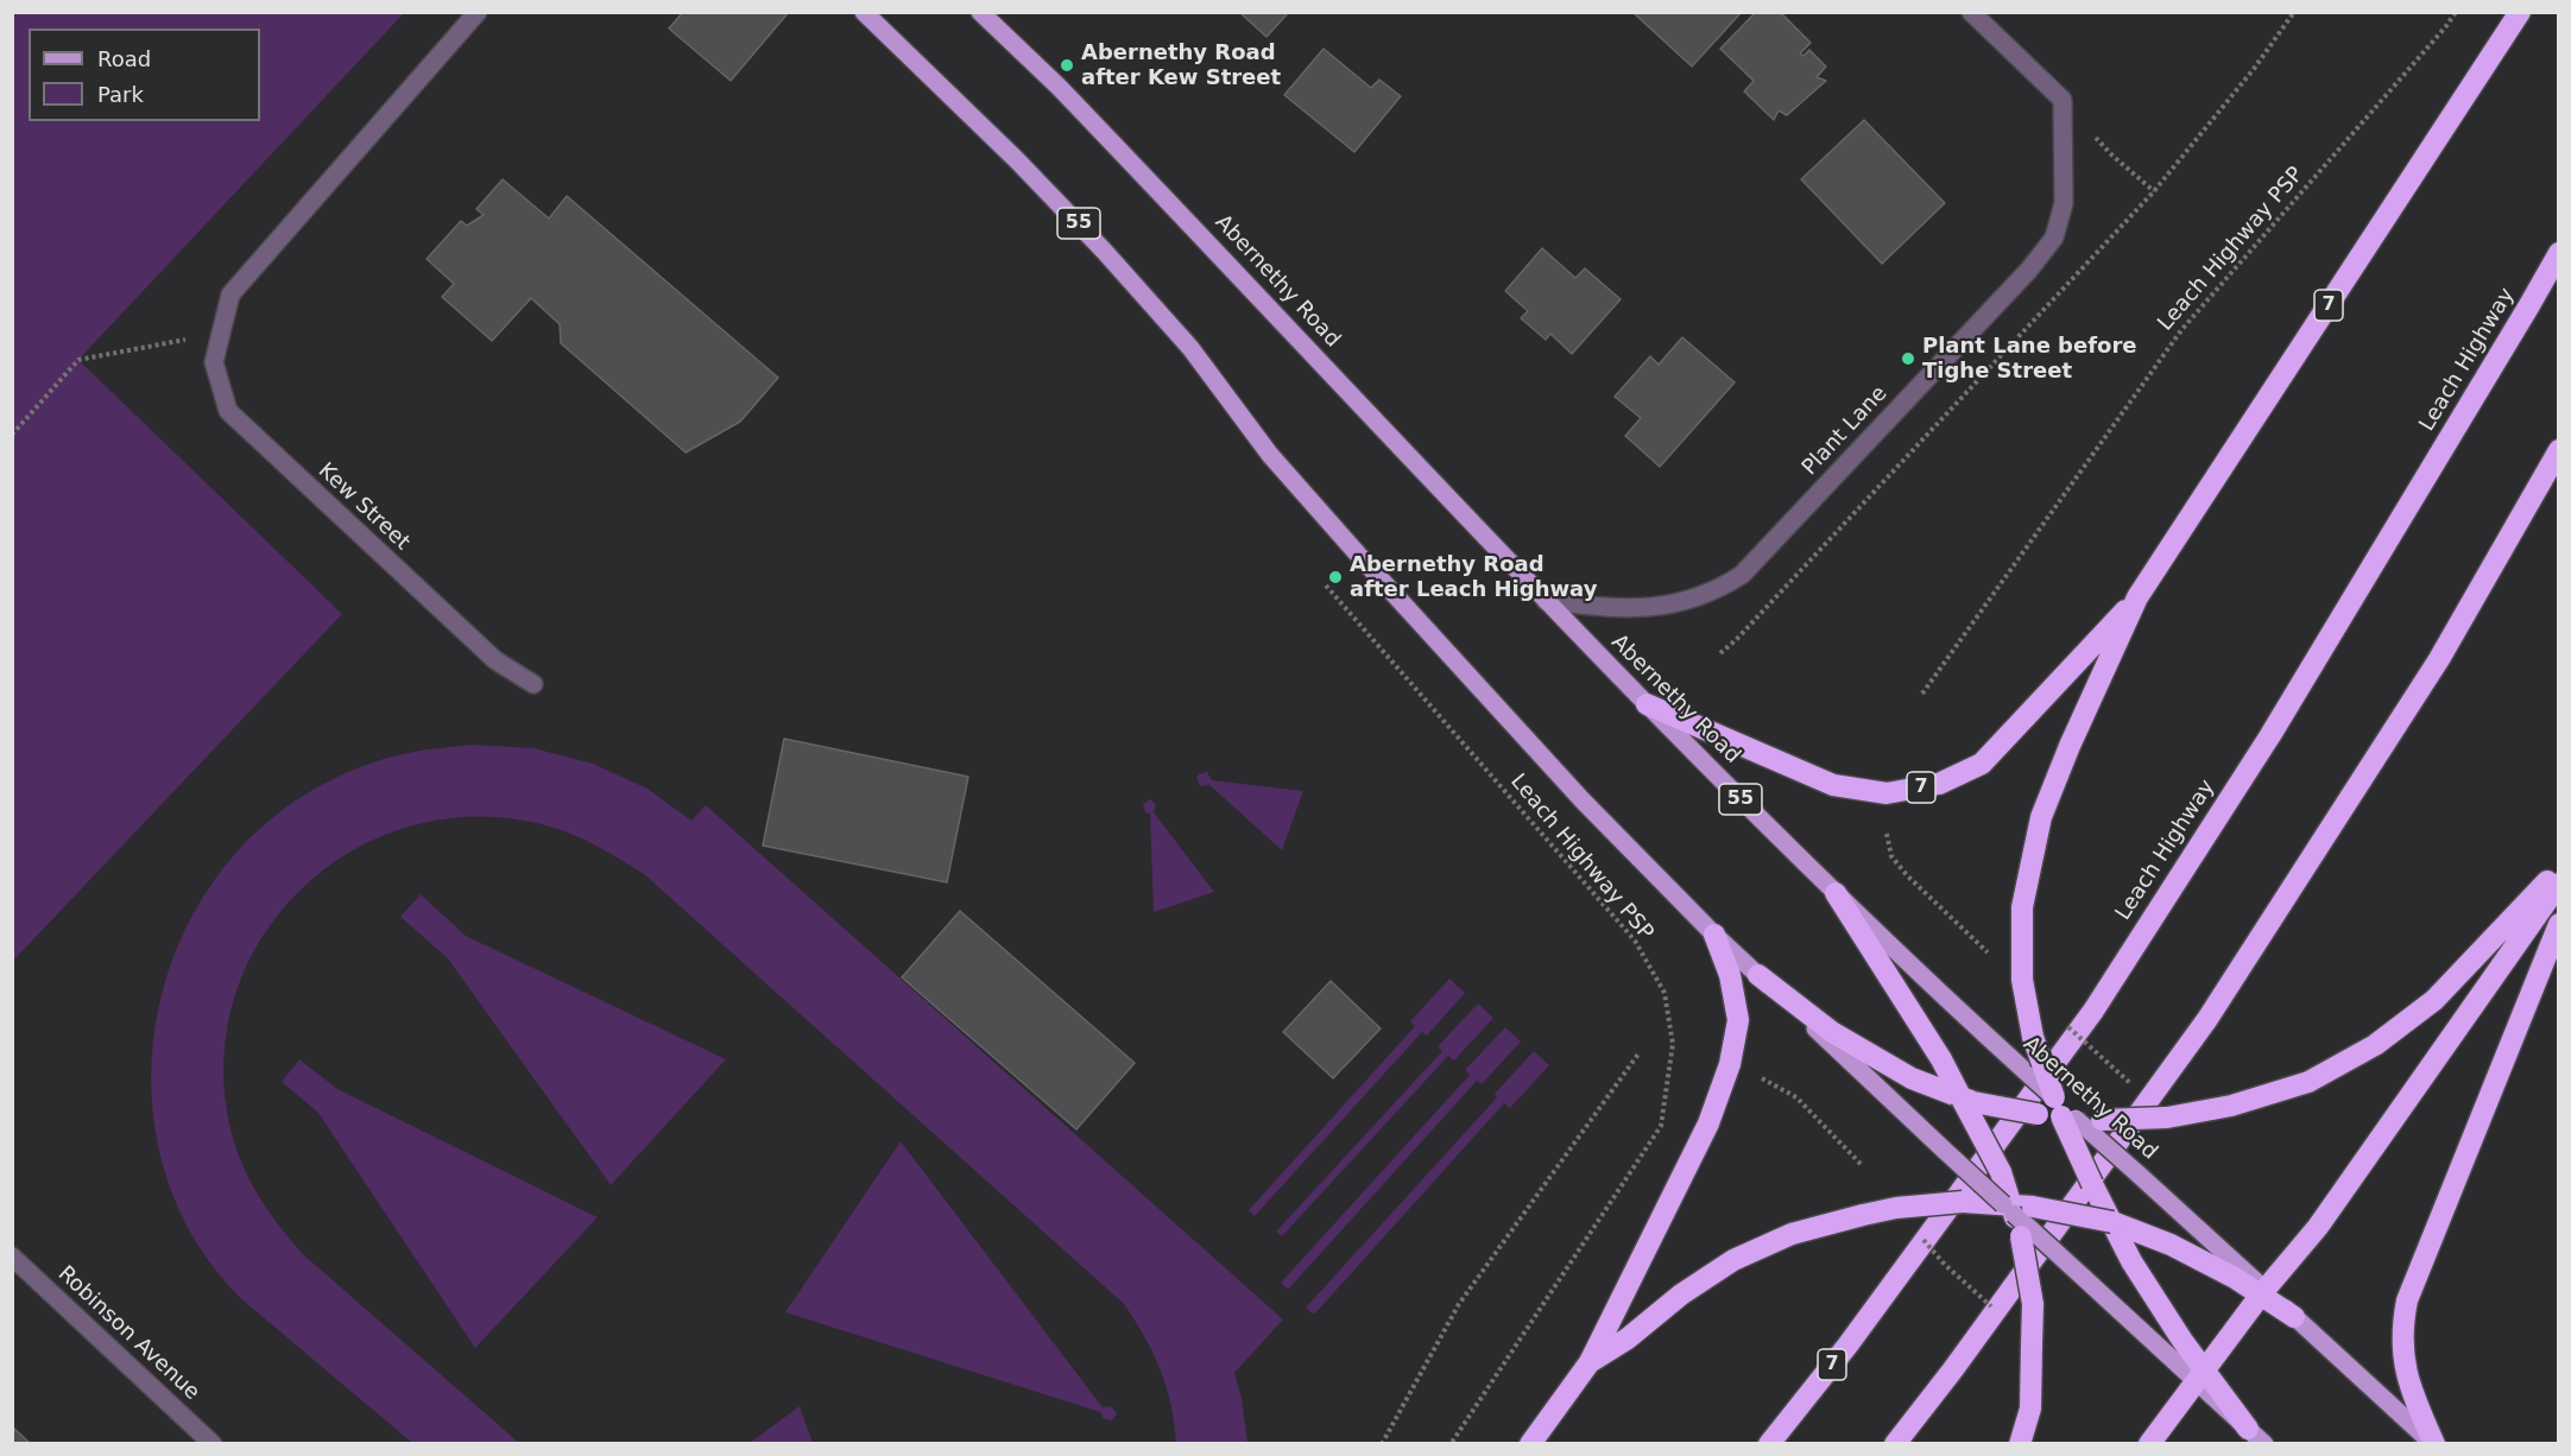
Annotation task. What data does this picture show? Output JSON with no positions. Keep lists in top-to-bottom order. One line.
{"streets":{"highway":["7","Leach Highway"],"main road":["55","Abernethy Road"],"street":["Plant Lane","Kew Street","Robinson Avenue"],"path":["Leach Highway PSP"]},"crossings":[["55","7"],["Abernethy Road","7"],["Abernethy Road","Plant Lane"]],"places":["Abernethy Road after Kew Street","Plant Lane before Tighe Street","Abernethy Road after Leach Highway"],"legend":["Road","Park"]}
